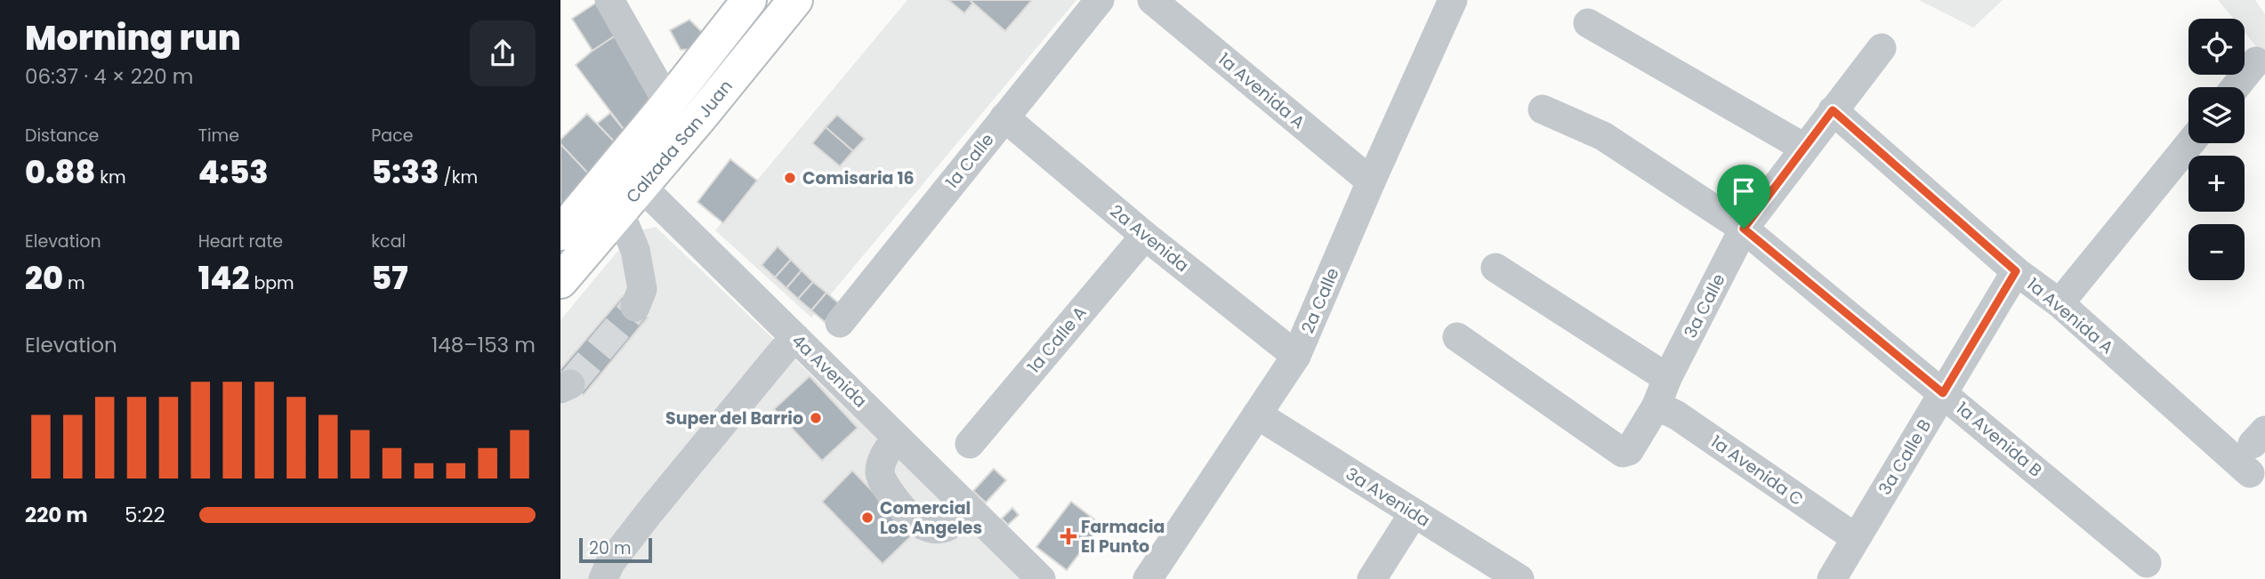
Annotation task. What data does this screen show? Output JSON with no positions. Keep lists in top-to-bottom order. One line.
{"streets":{"main road":["Calzada San Juan"],"street":["1a Avenida A","1a Calle","2a Avenida","2a Calle","3a Calle","1a Calle A","4a Avenida","1a Avenida B","3a Calle B","1a Avenida C","3a Avenida"]},"crossings":[["1a Avenida A","2a Calle"],["1a Avenida A","3a Calle"],["1a Avenida A","3a Calle B"],["Calzada San Juan","4a Avenida"],["1a Calle","2a Avenida"],["2a Avenida","2a Calle"],["2a Avenida","1a Calle A"],["2a Calle","3a Avenida"],["3a Calle","1a Avenida B"],["3a Calle","1a Avenida C"],["1a Avenida B","3a Calle B"],["3a Calle B","1a Avenida C"]],"places":{"other":["Comisaria 16","Super del Barrio","Comercial Los Angeles"],"health":["Farmacia El Punto"]},"scale_bar":"20 m","page":{"heading":["Morning run","06:37 · 4 × 220 m"],"map_buttons":["+","−"],"stats":[["Distance","0.88 km"],["Time","4:53"],["Pace","5:33 /km"],["Elevation","20 m"],["Heart rate","142 bpm"],["kcal","57"]],"chart":["Elevation","148–153 m"],"list":[{"name":"220 m","note":"5:22"}],"scale":"20 m"}}
